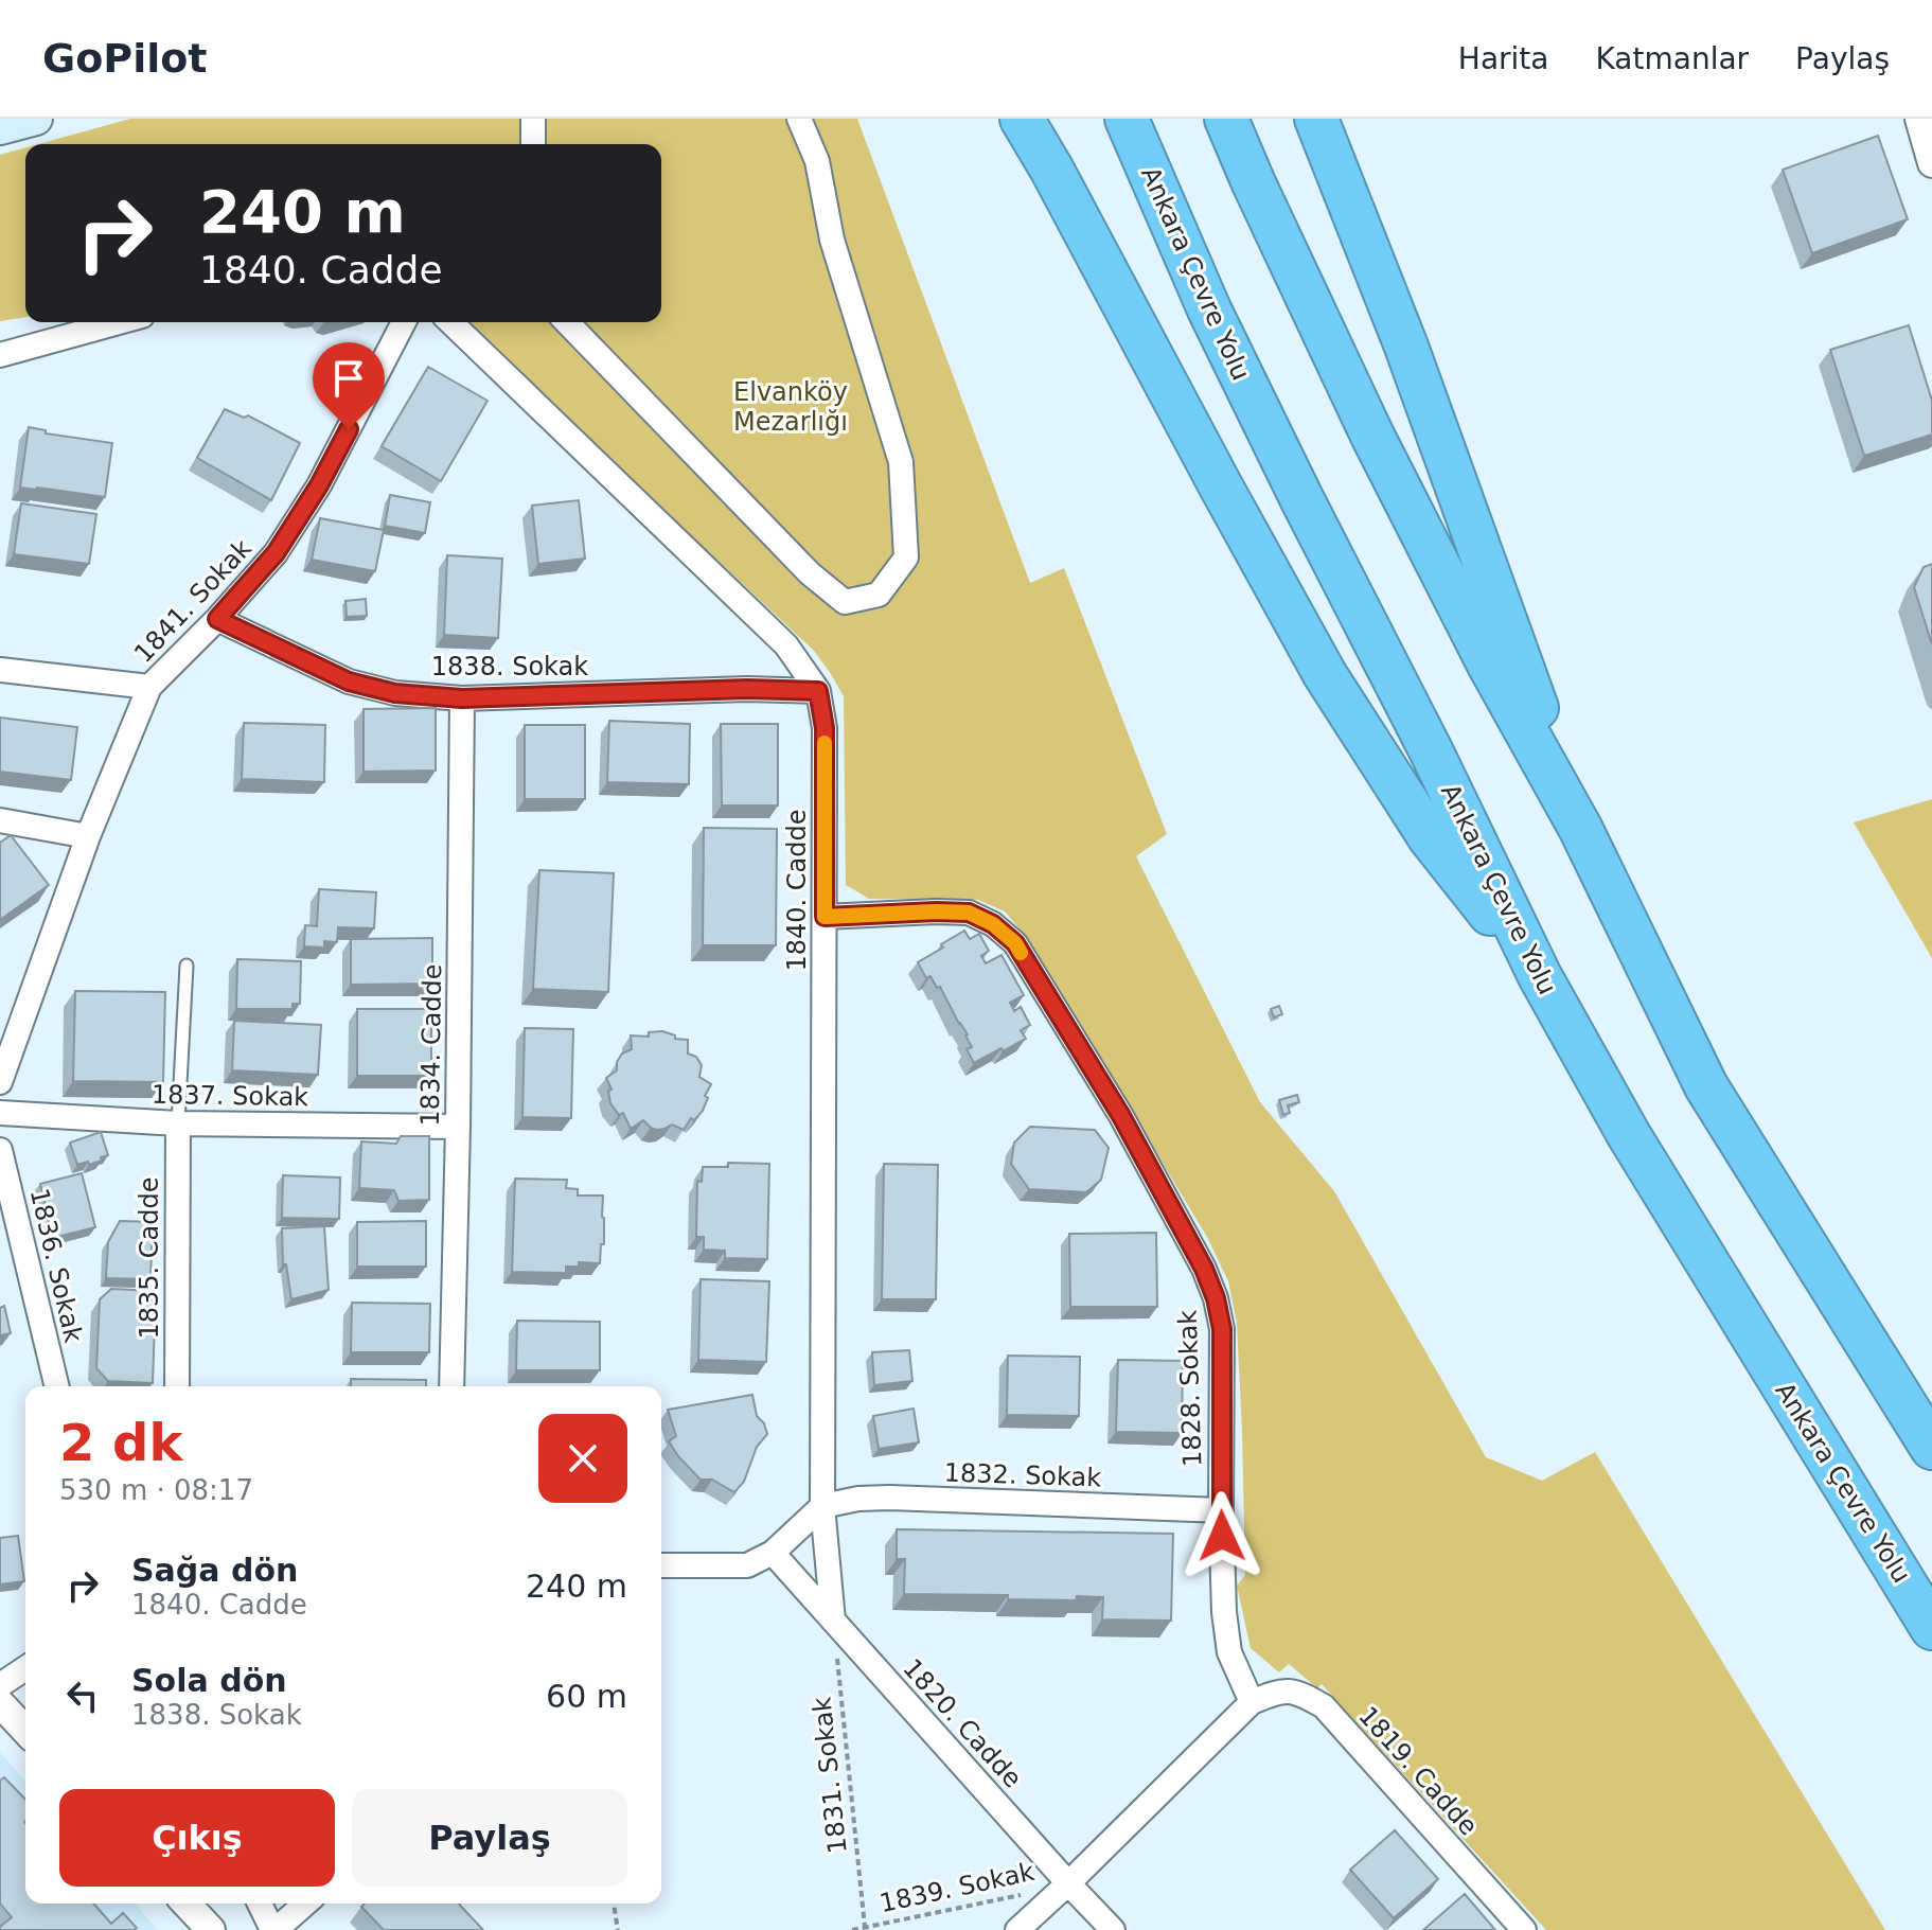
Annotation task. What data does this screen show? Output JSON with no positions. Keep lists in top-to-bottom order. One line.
{"streets":{"highway":["Ankara Çevre Yolu"],"street":["1841. Sokak","1838. Sokak","1840. Cadde","1834. Cadde","1837. Sokak","1835. Cadde","1836. Sokak","1828. Sokak","1832. Sokak","1820. Cadde","1819. Cadde"],"path":["1831. Sokak","1839. Sokak"]},"crossings":[["1841. Sokak","1838. Sokak"],["1838. Sokak","1840. Cadde"],["1838. Sokak","1834. Cadde"],["1840. Cadde","1828. Sokak"],["1840. Cadde","1832. Sokak"],["1840. Cadde","1820. Cadde"],["1840. Cadde","1831. Sokak"],["1834. Cadde","1837. Sokak"],["1837. Sokak","1835. Cadde"],["1828. Sokak","1832. Sokak"],["1828. Sokak","1819. Cadde"],["1820. Cadde","1831. Sokak"],["1820. Cadde","1839. Sokak"],["1831. Sokak","1839. Sokak"]],"parks":["Elvanköy Mezarlığı"],"page":{"header":"GoPilot","nav":["Harita","Katmanlar","Paylaş"],"turn":["240 m","1840. Cadde"],"heading":["2 dk","530 m · 08:17"],"list":[{"name":"Sağa dön","note":"1840. Cadde","value":"240 m"},{"name":"Sola dön","note":"1838. Sokak","value":"60 m"}],"buttons":["Çıkış","Paylaş"]}}
